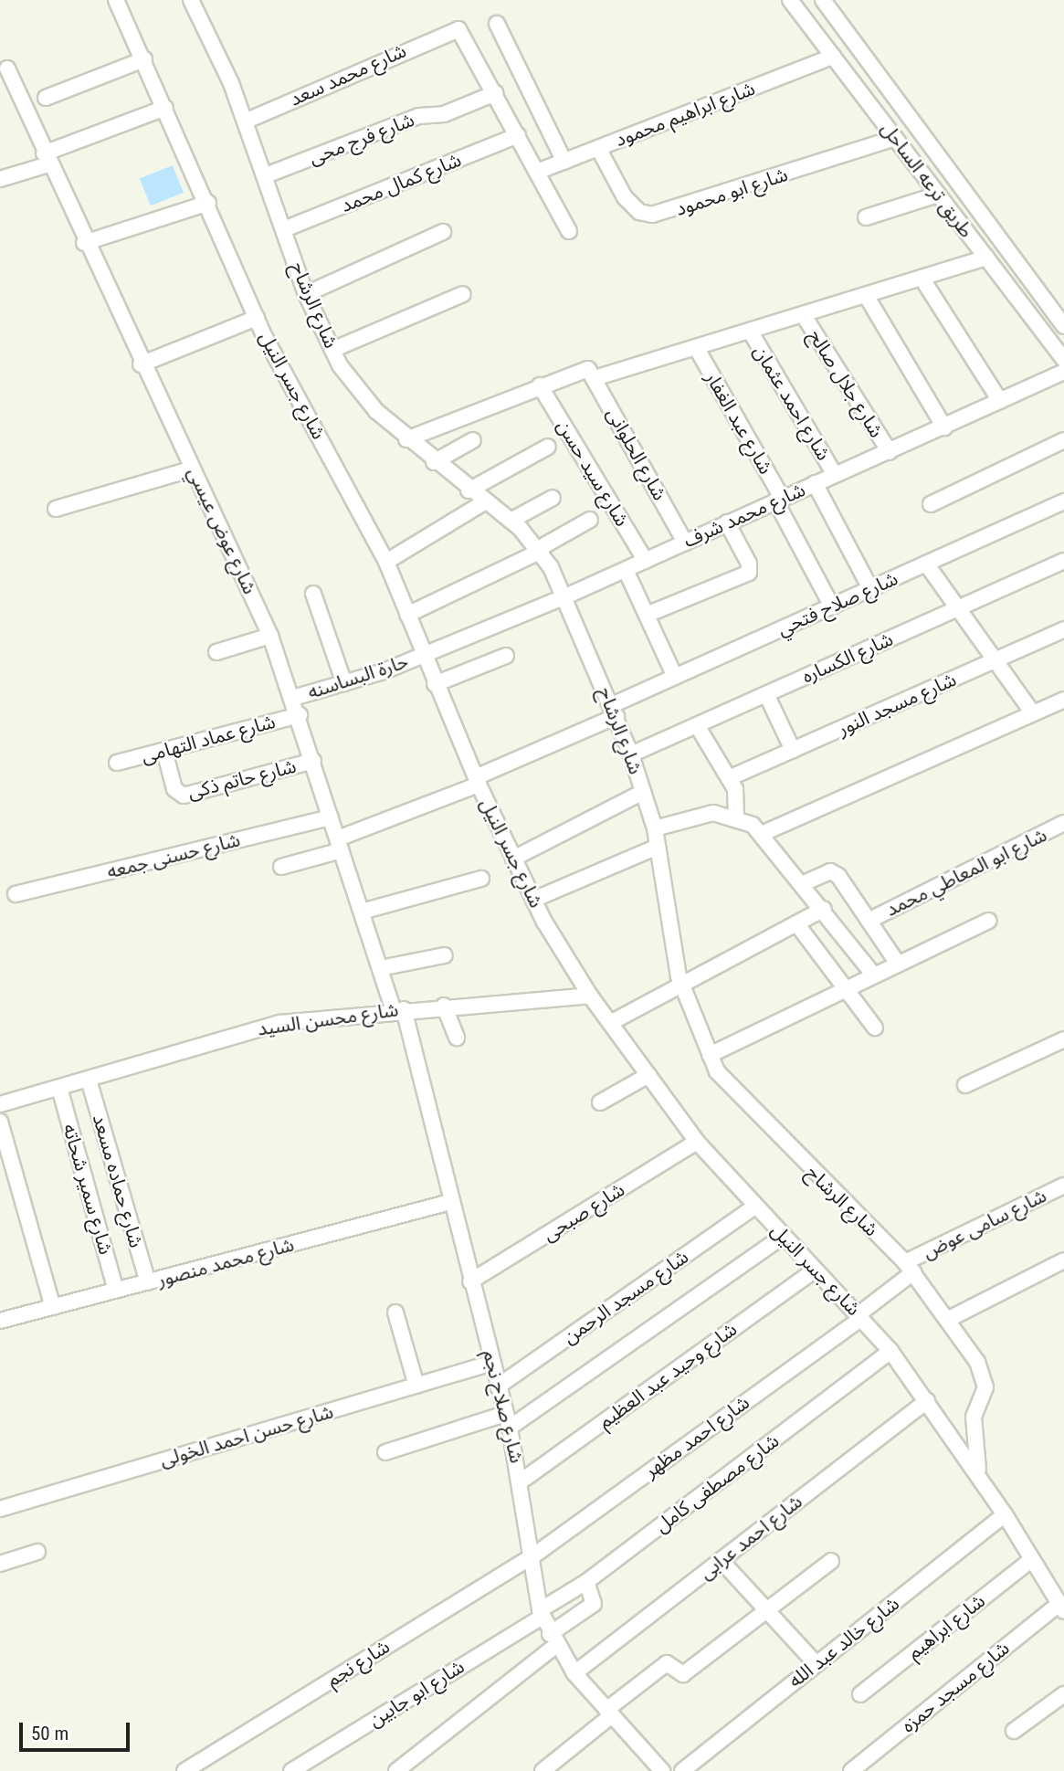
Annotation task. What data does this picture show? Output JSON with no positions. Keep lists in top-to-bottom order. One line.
{"streets":{"street":["شارع محمد سعد","شارع ابراهيم محمود","شارع فرج محى","طريق ترعه الساحل","شارع كمال محمد","شارع ابو محمود","شارع الرشاح","شارع جلال صالح","شارع جسر النيل","شارع احمد عثمان","شارع عبد الغفار","شارع الحلوانى","شارع سيد حسن","شارع محمد شرف","شارع عوض عيسي","شارع صلاح فتحي","شارع الكساره","حارة البساسنه","شارع مسجد النور","شارع عماد التهامى","شارع حاتم ذكى","شارع حسنى جمعه","شارع ابو المعاطي محمد","شارع محسن السيد","شارع حماده مسعد","شارع سمير شحاته","شارع صبحى","شارع سامى عوض","شارع محمد منصور","شارع مسجد الرحمن","شارع وحيد عبد العظيم","شارع صلاح نجم","شارع حسن احمد الخولى","شارع احمد مظهر","شارع مصطفى كامل","شارع احمد عرابى","شارع ابراهيم","شارع خالد عبد الله","شارع نجم","شارع مسجد حمزه","شارع ابو جابين"]},"crossings":[["شارع محمد سعد","شارع فرج محى"],["شارع محمد سعد","شارع الرشاح"],["شارع ابراهيم محمود","طريق ترعه الساحل"],["شارع ابراهيم محمود","شارع ابو محمود"],["شارع فرج محى","شارع الرشاح"],["طريق ترعه الساحل","شارع ابو محمود"],["شارع كمال محمد","شارع الرشاح"],["شارع الرشاح","شارع جسر النيل"],["شارع الرشاح","شارع محمد شرف"],["شارع الرشاح","شارع صلاح فتحي"],["شارع الرشاح","شارع الكساره"],["شارع الرشاح","شارع سامى عوض"],["شارع جلال صالح","شارع محمد شرف"],["شارع جسر النيل","شارع محمد شرف"],["شارع جسر النيل","شارع صلاح فتحي"],["شارع جسر النيل","حارة البساسنه"],["شارع جسر النيل","شارع محسن السيد"],["شارع جسر النيل","شارع صبحى"],["شارع جسر النيل","شارع سامى عوض"],["شارع جسر النيل","شارع مسجد الرحمن"],["شارع جسر النيل","شارع وحيد عبد العظيم"],["شارع جسر النيل","شارع احمد مظهر"],["شارع جسر النيل","شارع مصطفى كامل"],["شارع جسر النيل","شارع احمد عرابى"],["شارع جسر النيل","شارع ابراهيم"],["شارع جسر النيل","شارع خالد عبد الله"],["شارع جسر النيل","شارع مسجد حمزه"],["شارع احمد عثمان","شارع محمد شرف"],["شارع عبد الغفار","شارع محمد شرف"],["شارع عبد الغفار","شارع صلاح فتحي"],["شارع الحلوانى","شارع محمد شرف"],["شارع سيد حسن","شارع محمد شرف"],["شارع محمد شرف","حارة البساسنه"],["شارع عوض عيسي","شارع صلاح فتحي"],["شارع عوض عيسي","حارة البساسنه"],["شارع عوض عيسي","شارع عماد التهامى"],["شارع عوض عيسي","شارع حاتم ذكى"],["شارع عوض عيسي","شارع حسنى جمعه"],["شارع عوض عيسي","شارع محسن السيد"],["شارع عوض عيسي","شارع صلاح نجم"],["شارع عماد التهامى","شارع حاتم ذكى"],["شارع محسن السيد","شارع حماده مسعد"],["شارع محسن السيد","شارع سمير شحاته"],["شارع محسن السيد","شارع صلاح نجم"],["شارع حماده مسعد","شارع محمد منصور"],["شارع سمير شحاته","شارع محمد منصور"],["شارع صبحى","شارع صلاح نجم"],["شارع سامى عوض","شارع احمد مظهر"],["شارع محمد منصور","شارع صلاح نجم"],["شارع مسجد الرحمن","شارع صلاح نجم"],["شارع وحيد عبد العظيم","شارع صلاح نجم"],["شارع صلاح نجم","شارع حسن احمد الخولى"],["شارع صلاح نجم","شارع احمد مظهر"],["شارع صلاح نجم","شارع مصطفى كامل"],["شارع صلاح نجم","شارع احمد عرابى"],["شارع صلاح نجم","شارع نجم"],["شارع صلاح نجم","شارع ابو جابين"],["شارع احمد مظهر","شارع نجم"],["شارع مصطفى كامل","شارع ابو جابين"]],"scale_bar":"50 m"}
